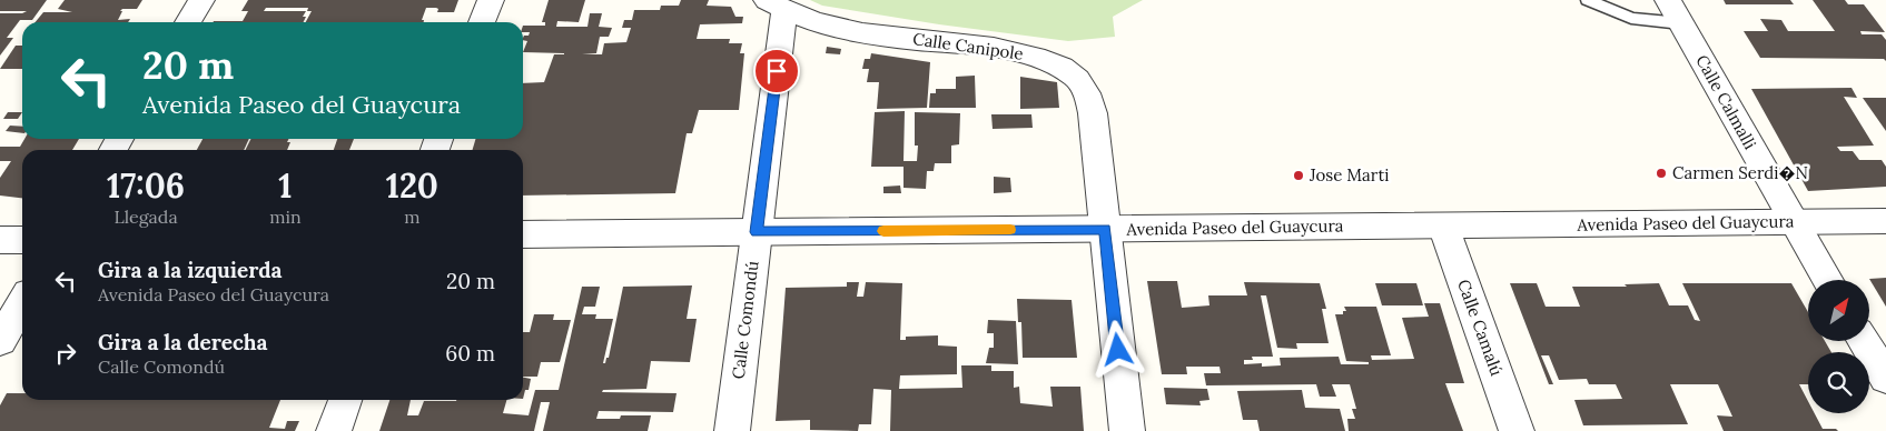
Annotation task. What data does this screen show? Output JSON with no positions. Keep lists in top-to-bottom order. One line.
{"streets":{"street":["Calle Canipole","Calle Calmalli","Avenida Paseo del Guaycura","Calle Comondú","Calle Camalú"]},"crossings":[["Calle Canipole","Avenida Paseo del Guaycura"],["Calle Canipole","Calle Comondú"],["Calle Calmalli","Avenida Paseo del Guaycura"],["Avenida Paseo del Guaycura","Calle Comondú"],["Avenida Paseo del Guaycura","Calle Camalú"]],"places":["Carmen Serdi�N","Jose Marti"],"north":"top right","page":{"turn":["20 m","Avenida Paseo del Guaycura"],"eta":["17:06","Llegada","1","min","120","m"],"list":[{"name":"Gira a la izquierda","note":"Avenida Paseo del Guaycura","value":"20 m"},{"name":"Gira a la derecha","note":"Calle Comondú","value":"60 m"}]}}
